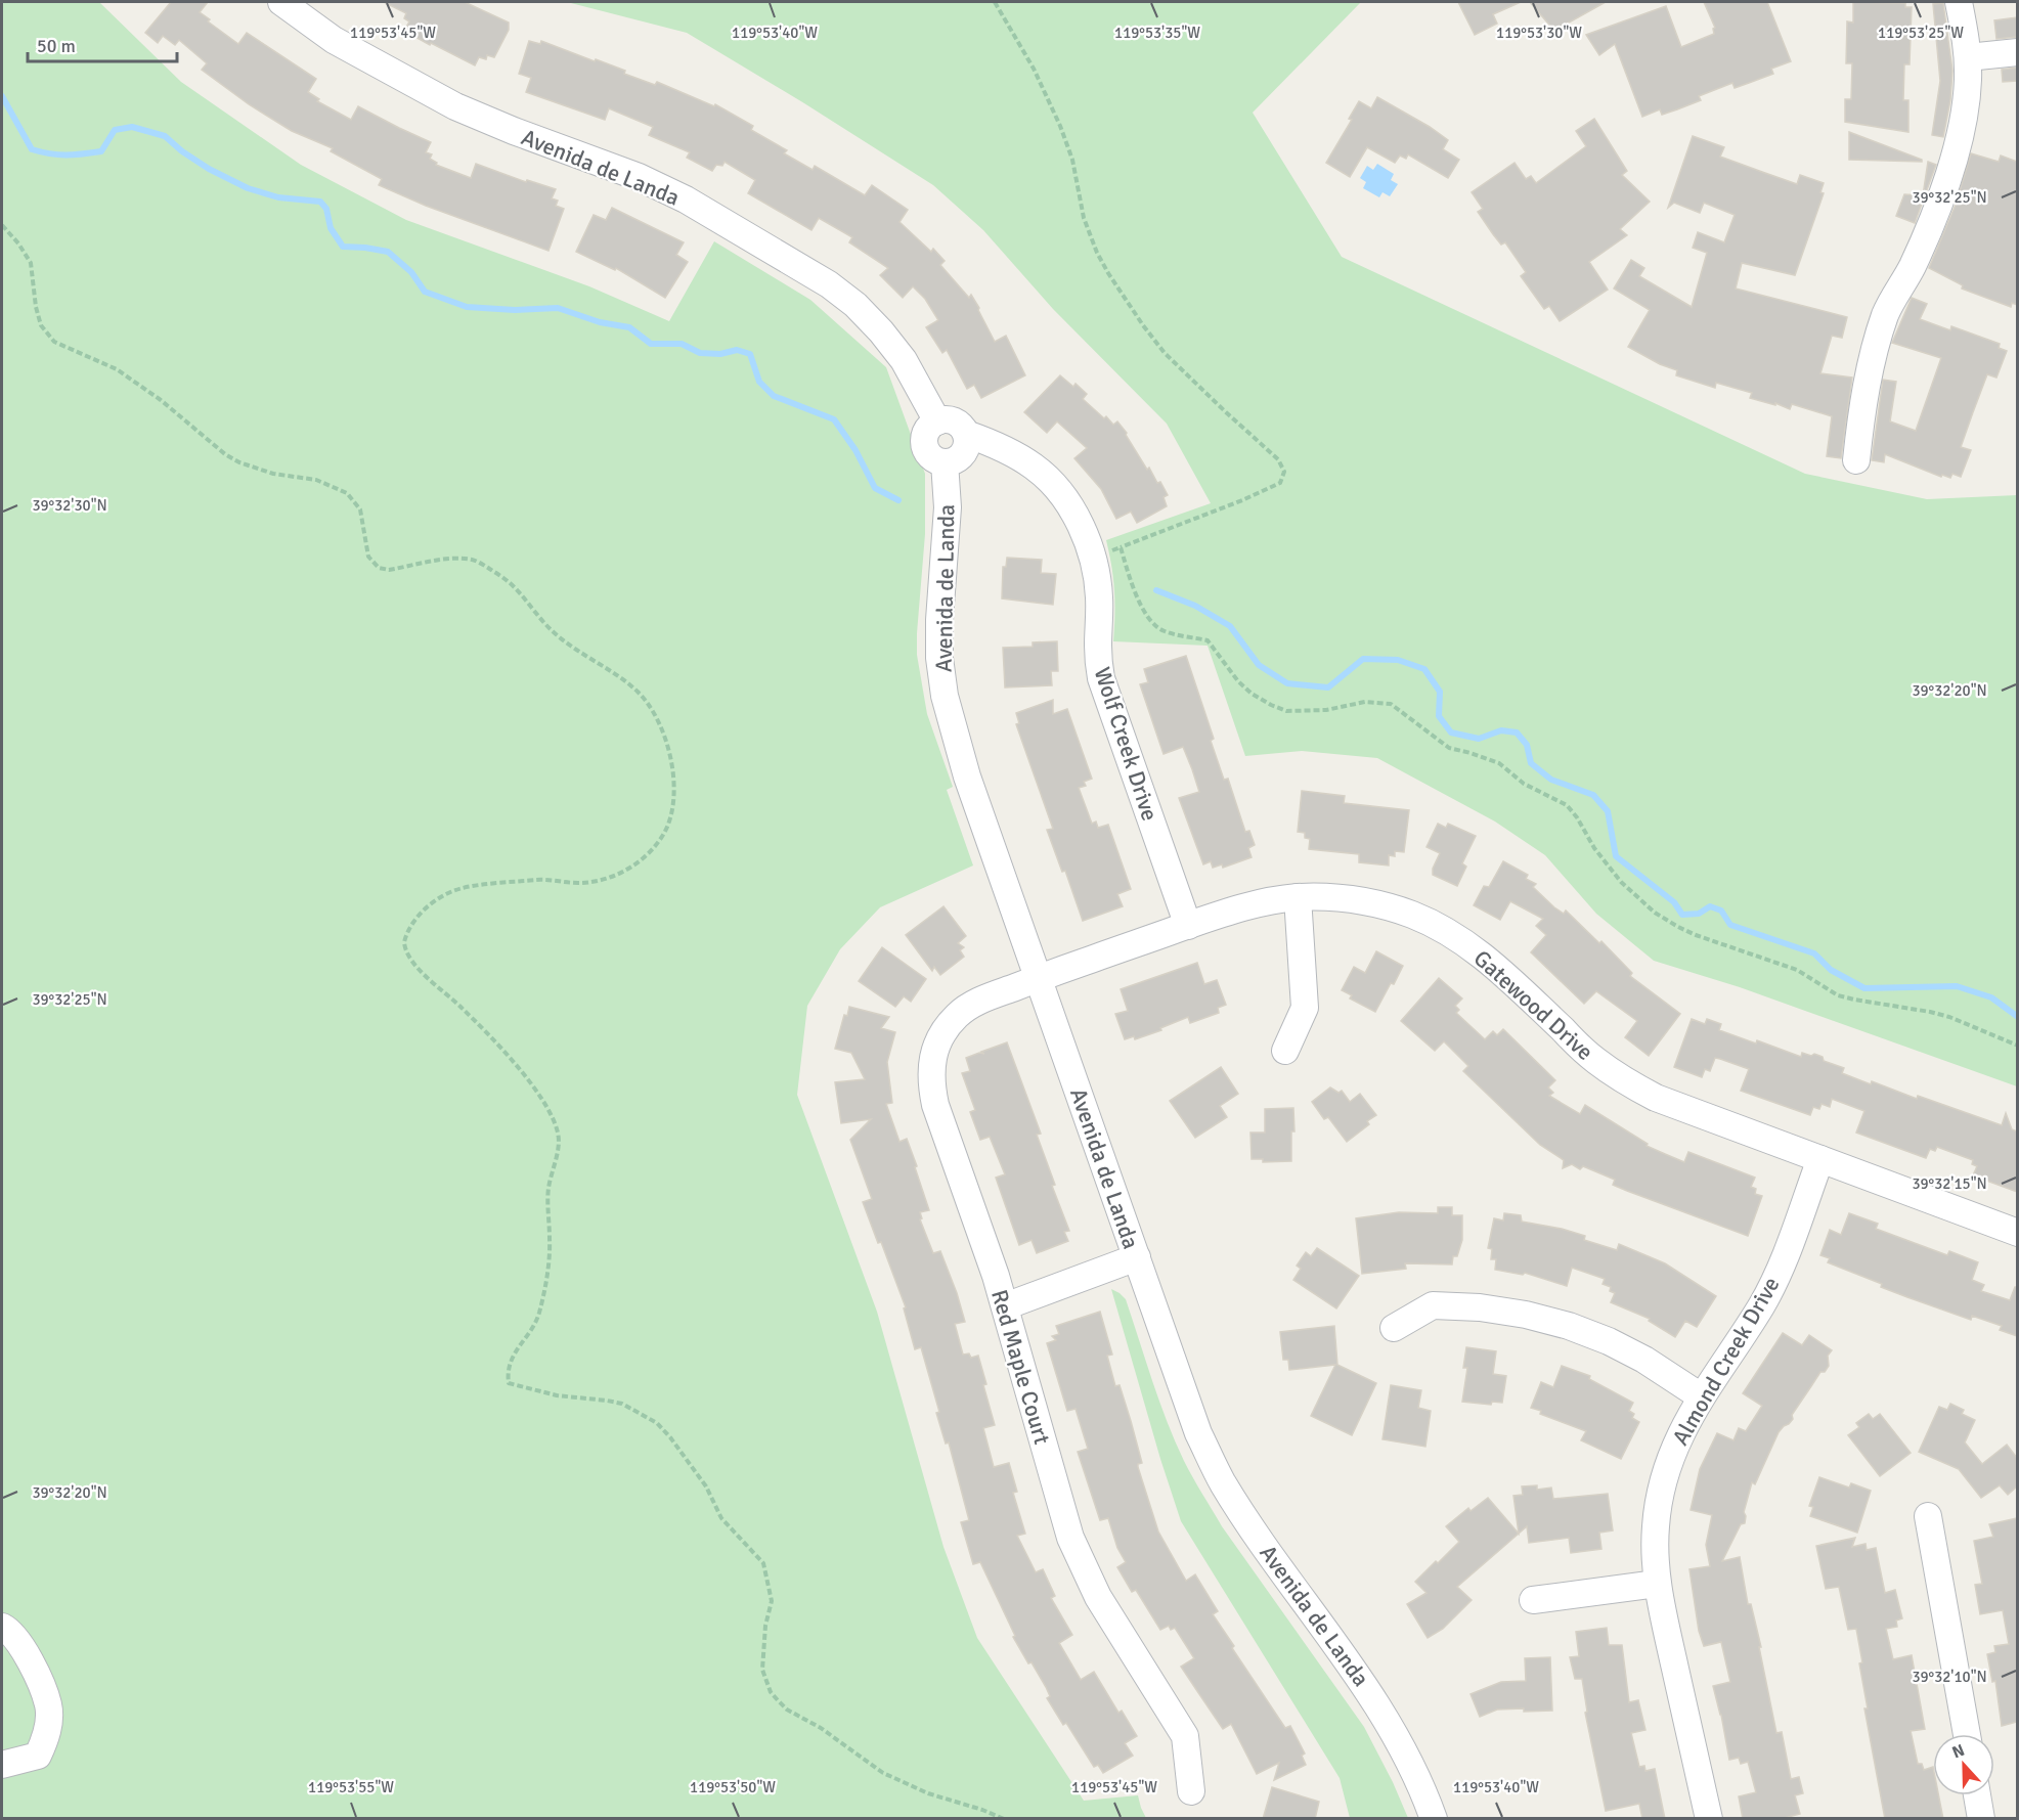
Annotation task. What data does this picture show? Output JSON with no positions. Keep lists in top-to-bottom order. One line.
{"streets":{"street":["Avenida de Landa","Wolf Creek Drive","Gatewood Drive","Almond Creek Drive","Red Maple Court"]},"crossings":[["Avenida de Landa","Wolf Creek Drive"],["Avenida de Landa","Gatewood Drive"],["Avenida de Landa","Red Maple Court"],["Wolf Creek Drive","Gatewood Drive"],["Gatewood Drive","Almond Creek Drive"],["Gatewood Drive","Red Maple Court"]],"scale_bar":"50 m","north":"top","coordinates":["119°53'45\"W","119°53'40\"W","119°53'35\"W","119°53'30\"W","119°53'25\"W","39°32'25\"N","39°32'30\"N","39°32'20\"N","39°32'15\"N","39°32'10\"N","119°53'55\"W","119°53'50\"W"]}
